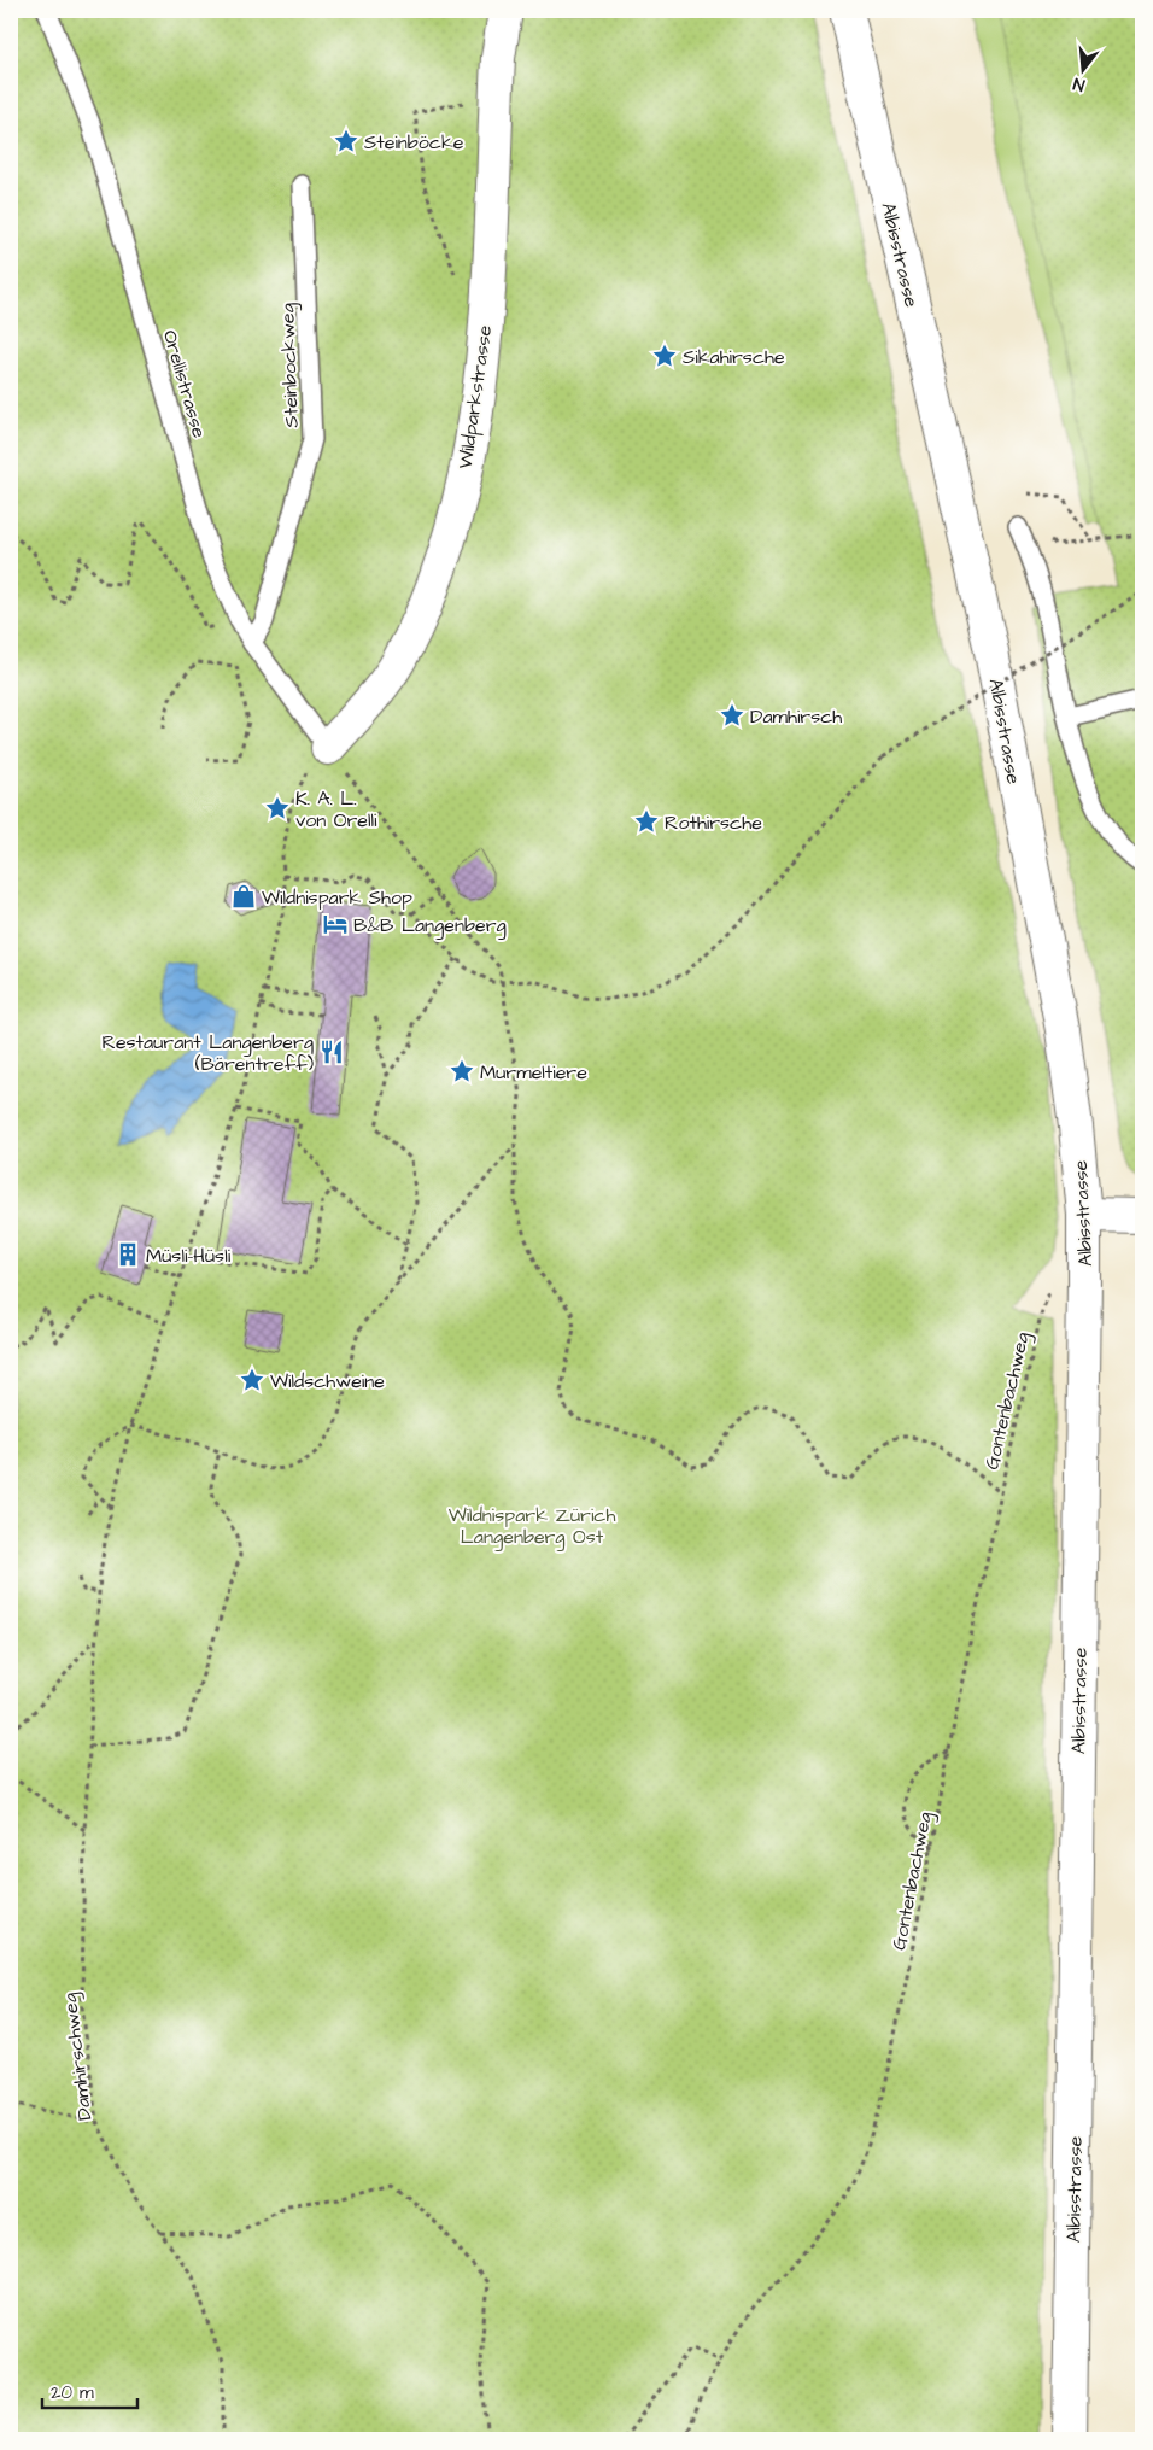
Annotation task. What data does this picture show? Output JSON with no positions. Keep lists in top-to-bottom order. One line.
{"streets":{"main road":["Albisstrasse","Wildparkstrasse"],"lane":["Steinbockweg","Orellistrasse"],"path":["Gontenbachweg","Damhirschweg"]},"crossings":[["Steinbockweg","Orellistrasse"],["Orellistrasse","Wildparkstrasse"],["Orellistrasse","Damhirschweg"],["Wildparkstrasse","Damhirschweg"]],"parks":["Wildnispark Zürich Langenberg Ost"],"places":{"place":["Steinböcke","Sikahirsche","Damhirsch","K. A. L. von Orelli","Rothirsche","Murmeltiere","Wildschweine"],"shop":["Wildnispark Shop"],"hotel":["B&B Langenberg"],"restaurant":["Restaurant Langenberg (Bärentreff)"],"building":["Müsli-Hüsli"]},"scale_bar":"20 m","north":"bottom"}
